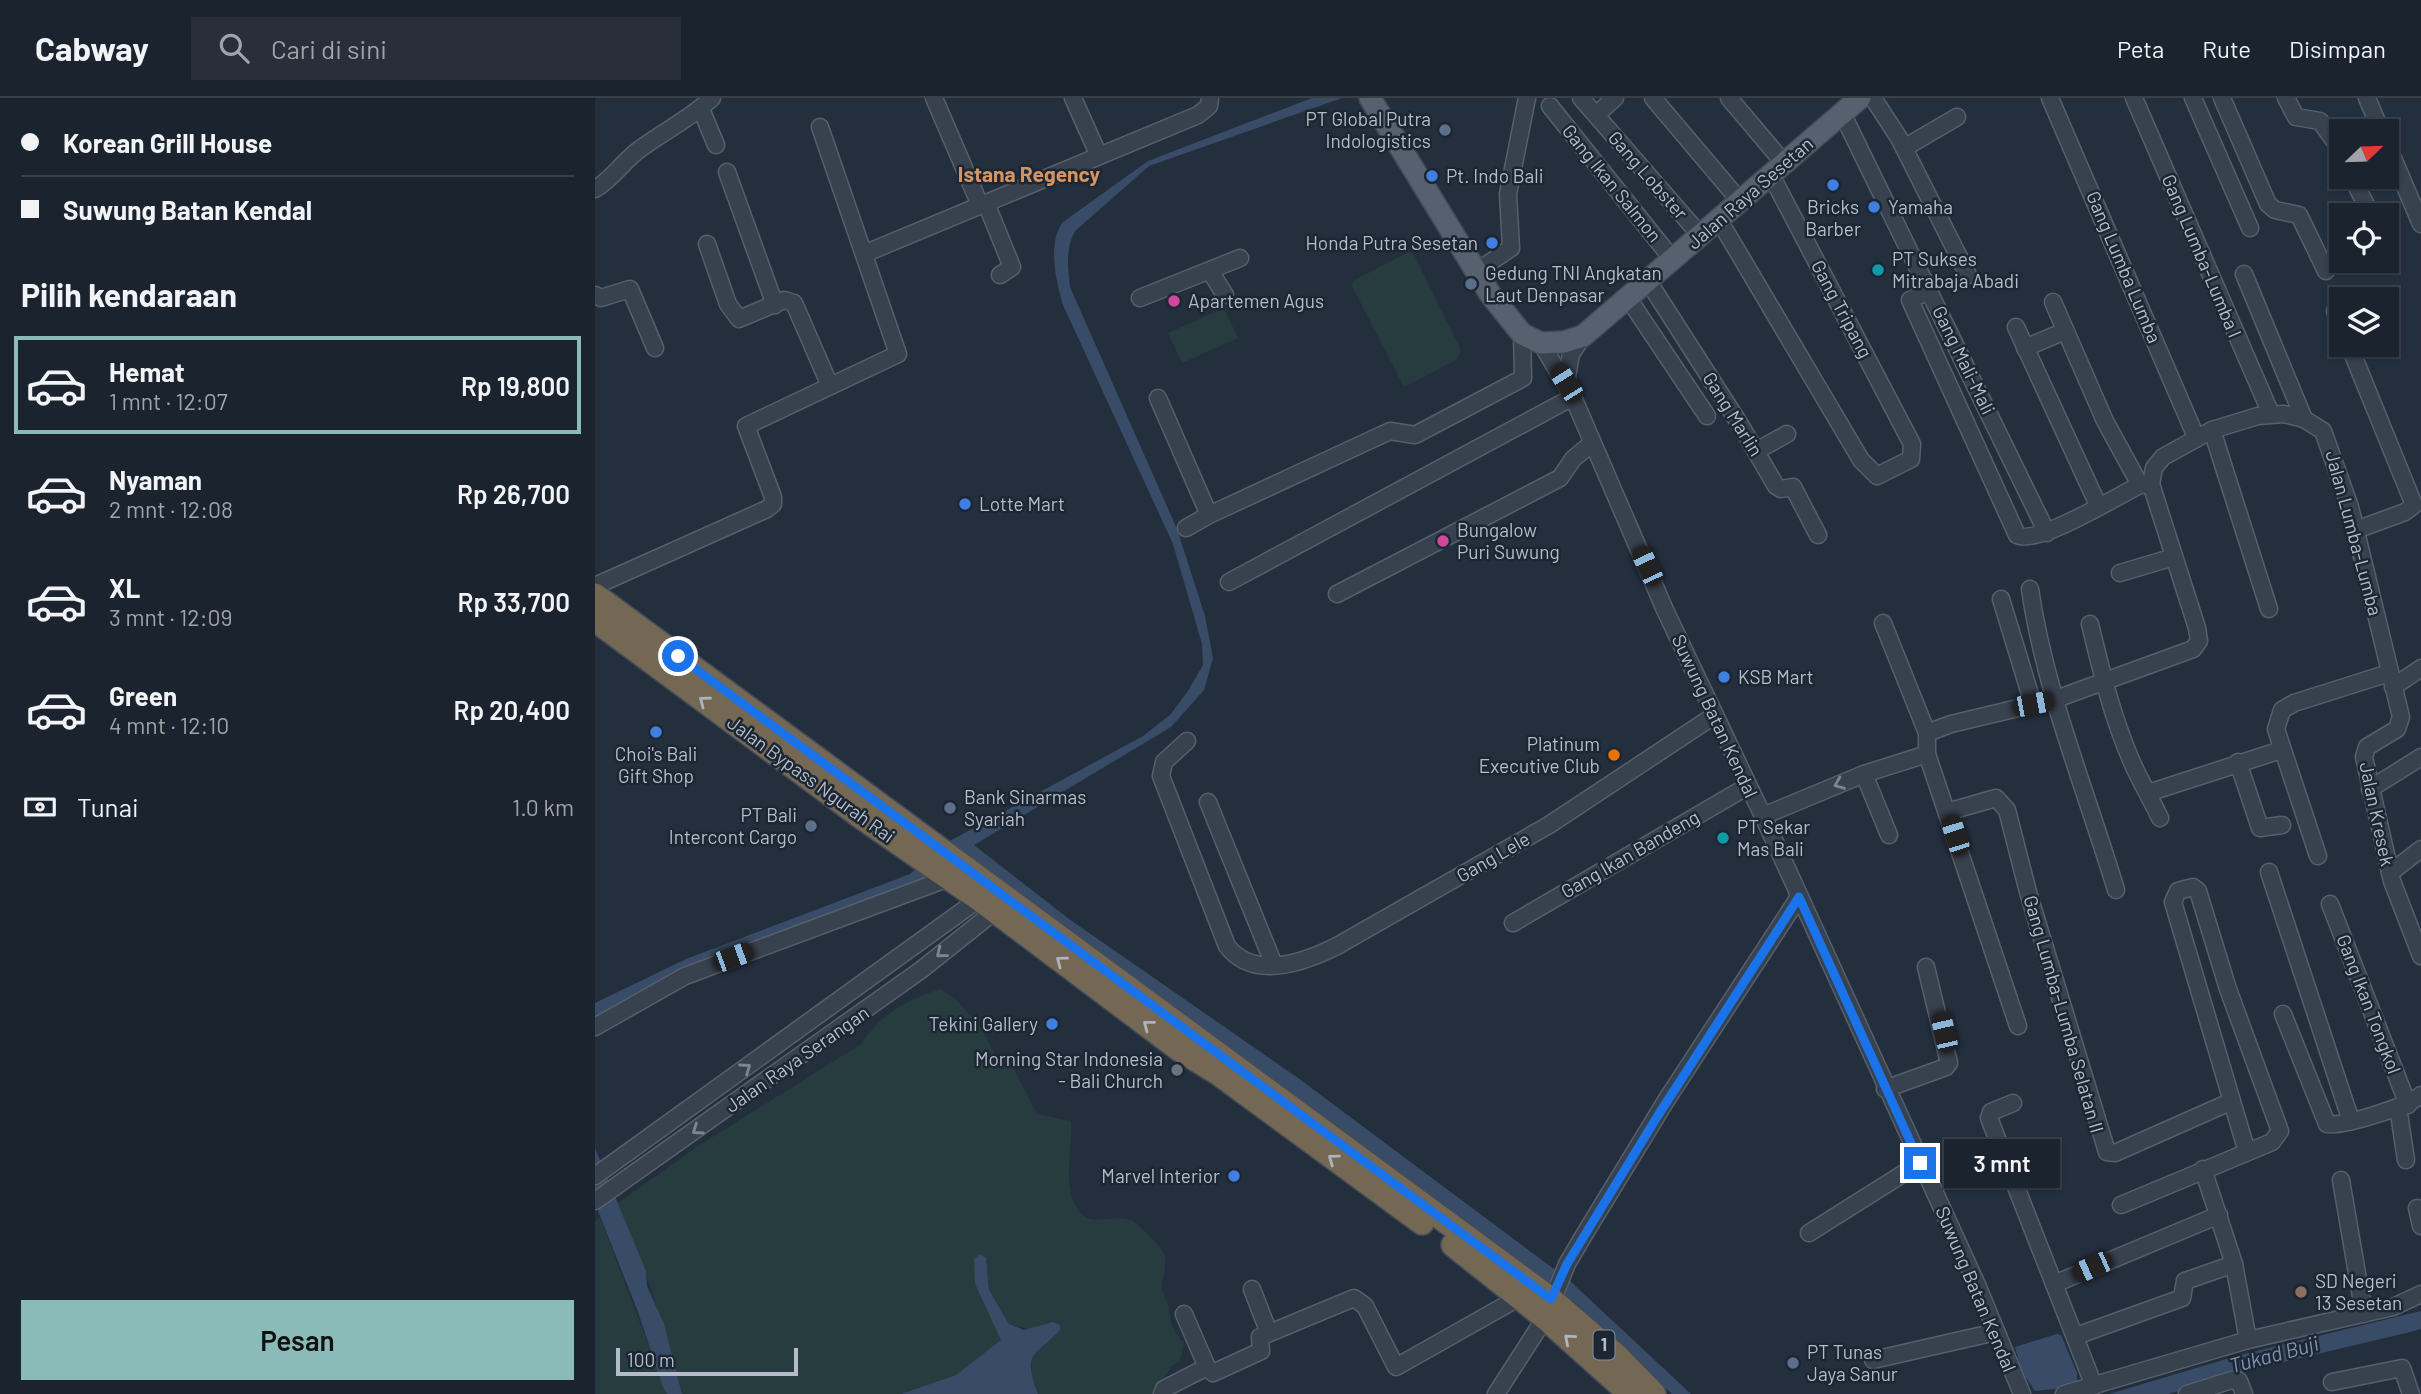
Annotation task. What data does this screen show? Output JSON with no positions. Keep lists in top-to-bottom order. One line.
{"streets":{"highway":["Jalan Bypass Ngurah Rai","1"],"main road":["Jalan Raya Sesetan"],"street":["Gang Lobster","Gang Ikan Salmon","Gang Lumba-Lumba I","Gang Lumba Lumba","Gang Tripang","Gang Mali-Mali","Gang Marlin","Jalan Lumba-Lumba","Suwung Batan Kendal","Jalan Kresek","Gang Ikan Bandeng","Gang Lele","Gang Ikan Tongkol","Gang Lumba-Lumba Selatan II","Jalan Raya Serangan"]},"crossings":[["Gang Lobster","Jalan Raya Sesetan"],["Gang Ikan Salmon","Jalan Raya Sesetan"],["Jalan Raya Sesetan","Gang Tripang"],["Jalan Raya Sesetan","Gang Mali-Mali"],["Jalan Raya Sesetan","Gang Marlin"],["Jalan Raya Sesetan","Suwung Batan Kendal"],["Jalan Lumba-Lumba","Jalan Kresek"],["Suwung Batan Kendal","Gang Ikan Bandeng"],["Suwung Batan Kendal","Gang Lele"],["Jalan Bypass Ngurah Rai","Jalan Raya Serangan"]],"districts":["Istana Regency"],"water":["Tukad Buji"],"places":["PT Global Putra Indologistics","Pt. Indo Bali","Bricks Barber","Yamaha","Honda Putra Sesetan","PT Sukses Mitrabaja Abadi","Gedung TNI Angkatan Laut Denpasar","Apartemen Agus","Lotte Mart","Bungalow Puri Suwung","KSB Mart","Choi's Bali Gift Shop","Platinum Executive Club","Bank Sinarmas Syariah","PT Bali Intercont Cargo","PT Sekar Mas Bali","Tekini Gallery","Morning Star Indonesia - Bali Church","Marvel Interior","SD Negeri 13 Sesetan","PT Tunas Jaya Sanur"],"scale_bar":"100 m","north":"top right","page":{"header":"Cabway","search":"Cari di sini","nav":["Peta","Rute","Disimpan"],"banner":["Korean Grill House","Suwung Batan Kendal"],"heading":"Pilih kendaraan","list":[{"name":"Hemat","note":"1 mnt · 12:07","value":"Rp 19,800"},{"name":"Nyaman","note":"2 mnt · 12:08","value":"Rp 26,700"},{"name":"XL","note":"3 mnt · 12:09","value":"Rp 33,700"},{"name":"Green","note":"4 mnt · 12:10","value":"Rp 20,400"}],"pay":["Tunai","1.0 km"],"bubble":"3 mnt","buttons":"Pesan","scale":"100 m"}}
